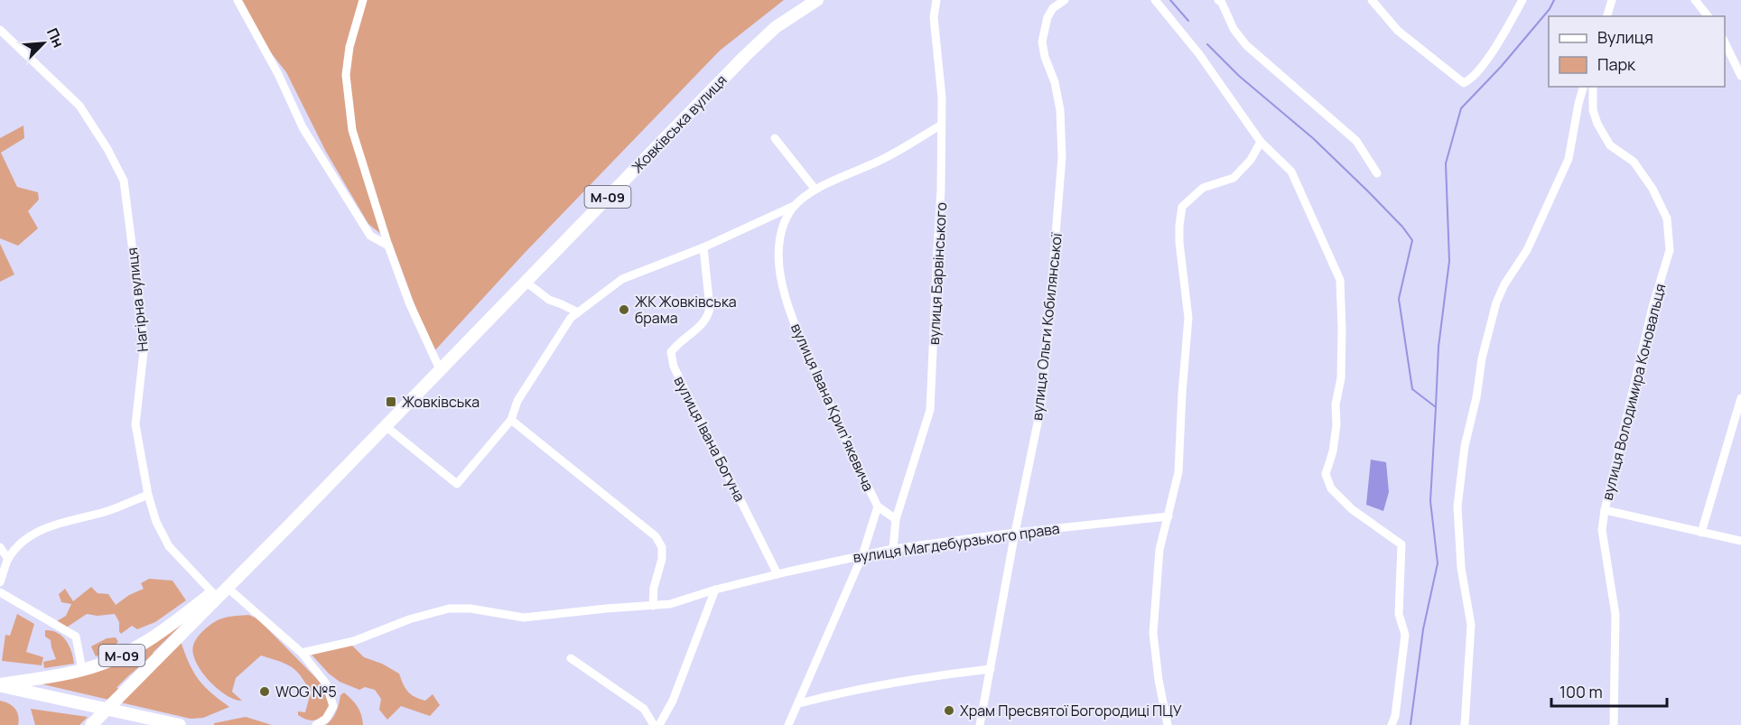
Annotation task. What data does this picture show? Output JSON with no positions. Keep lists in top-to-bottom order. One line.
{"streets":{"highway":["Жовківська вулиця","М-09"],"street":["вулиця Барвінського","Нагірна вулиця","вулиця Ольги Кобилянської","вулиця Володимира Коновальця","вулиця Івана Крипʼякевича","вулиця Івана Богуна","вулиця Магдебурзького права"]},"crossings":[["Жовківська вулиця","М-09"],["М-09","Нагірна вулиця"],["вулиця Барвінського","вулиця Івана Крипʼякевича"],["вулиця Барвінського","вулиця Магдебурзького права"],["вулиця Ольги Кобилянської","вулиця Магдебурзького права"],["вулиця Івана Крипʼякевича","вулиця Івана Богуна"],["вулиця Івана Крипʼякевича","вулиця Магдебурзького права"],["вулиця Івана Богуна","вулиця Магдебурзького права"]],"places":{"other":["ЖК Жовківська брама","WOG №5","Храм Пресвятої Богородиці ПЦУ"],"transit":["Жовківська"]},"legend":["Вулиця","Парк"],"scale_bar":"100 m","north":"top right"}
